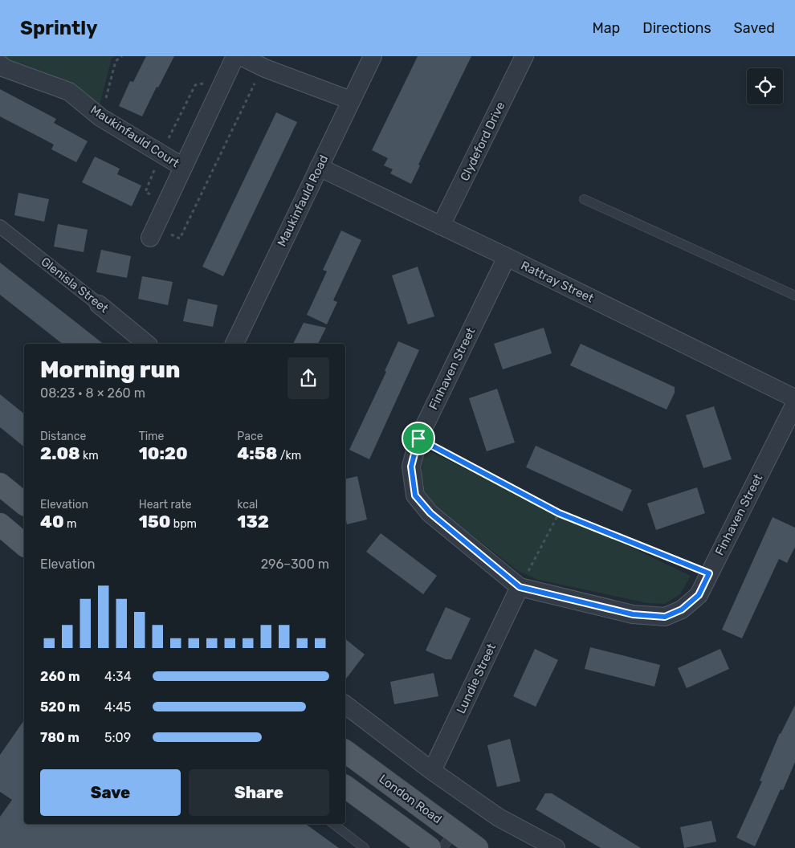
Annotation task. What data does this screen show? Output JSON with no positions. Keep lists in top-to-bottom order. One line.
{"streets":{"main road":["London Road"],"street":["Maukinfauld Court","Clydeford Drive","Maukinfauld Road","Rattray Street","Glenisla Street","Finhaven Street","Lundie Street"]},"crossings":[["Clydeford Drive","Rattray Street"],["Maukinfauld Road","Rattray Street"],["Rattray Street","Finhaven Street"],["Finhaven Street","Lundie Street"]],"page":{"header":"Sprintly","nav":["Map","Directions","Saved"],"heading":["Morning run","08:23 · 8 × 260 m"],"stats":[["Distance","2.08 km"],["Time","10:20"],["Pace","4:58 /km"],["Elevation","40 m"],["Heart rate","150 bpm"],["kcal","132"]],"chart":["Elevation","296–300 m"],"list":[{"name":"260 m","note":"4:34"},{"name":"520 m","note":"4:45"},{"name":"780 m","note":"5:09"}],"buttons":["Save","Share"]}}
